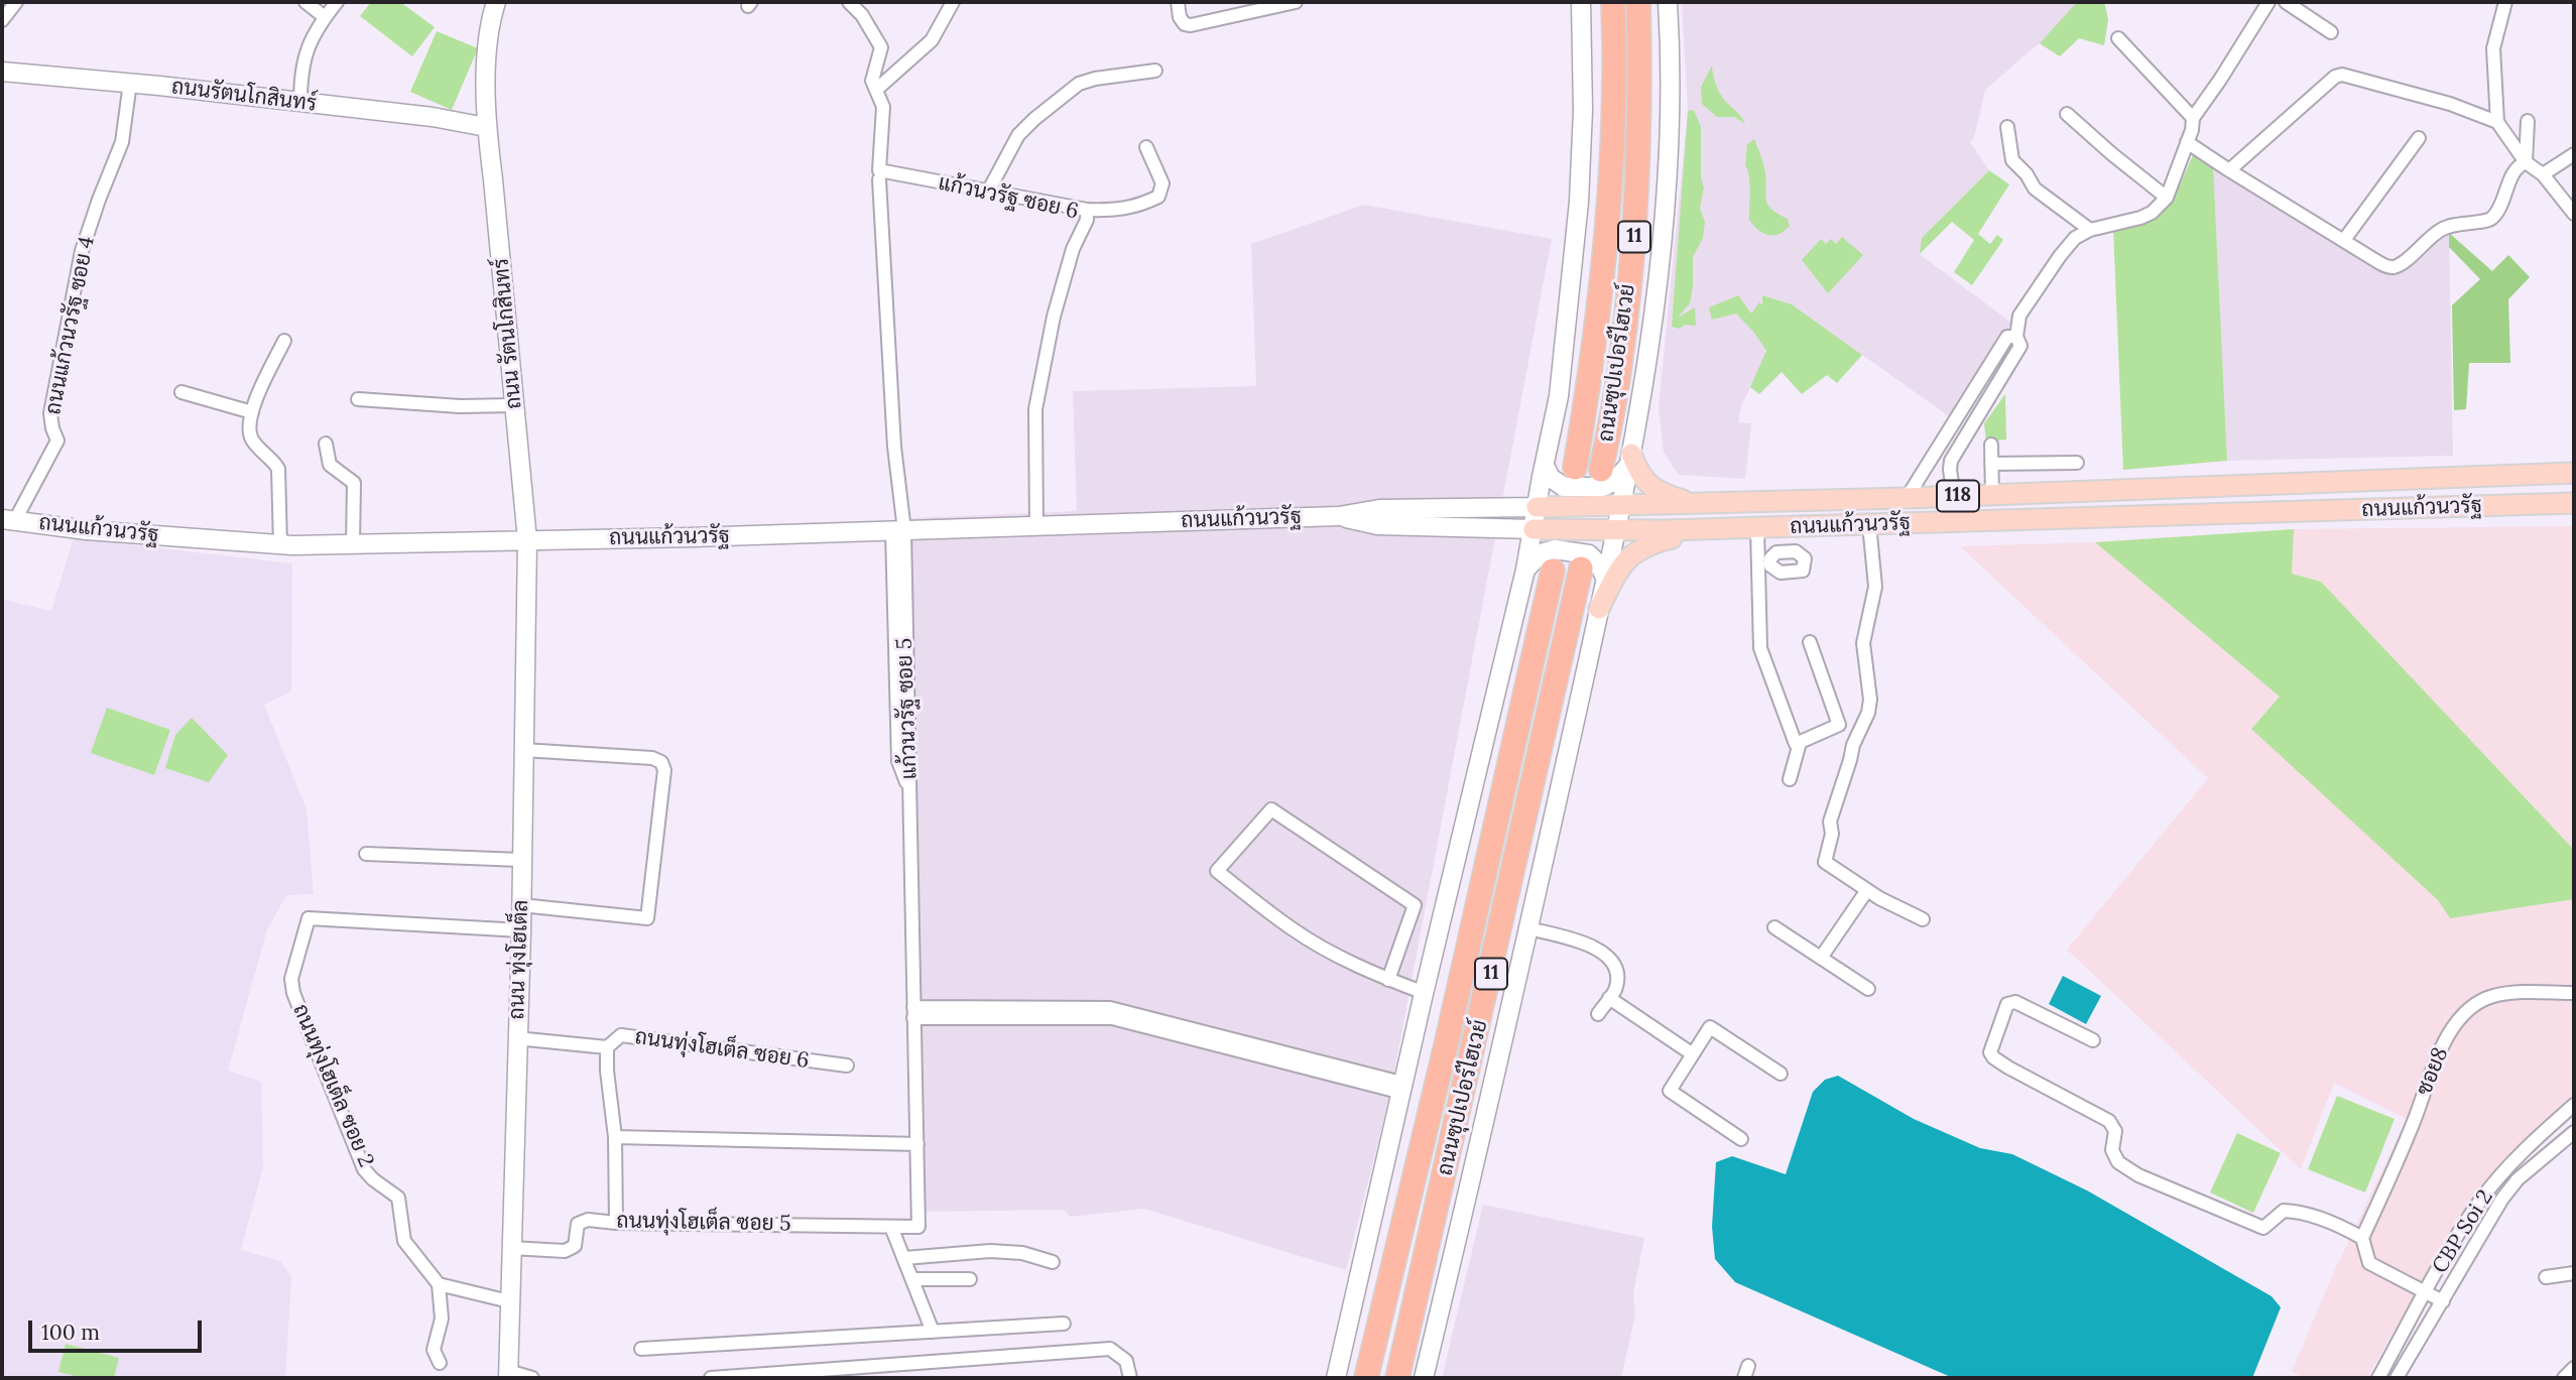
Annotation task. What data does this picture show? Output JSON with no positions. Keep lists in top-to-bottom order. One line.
{"streets":{"highway":["11","ถนนซุปเปอร์ไฮเวย์"],"main road":["118","ถนนแก้วนวรัฐ"],"street":["ถนนรัตนโกสินทร์","แก้วนวรัฐ ซอย 6","ถนนแก้วนวรัฐ ซอย 4","ถนน รัตนโกสินทร์","แก้วนวรัฐ ซอย 5","ถนน ทุ่งโฮเต็ล","ถนนทุ่งโฮเต็ล ซอย 6","ซอย8","ถนนทุ่งโฮเต็ล ซอย 2","ถนนทุ่งโฮเต็ล ซอย 5","CBP Soi 2"]},"crossings":[["ถนนรัตนโกสินทร์","ถนนแก้วนวรัฐ ซอย 4"],["ถนนรัตนโกสินทร์","ถนน รัตนโกสินทร์"],["แก้วนวรัฐ ซอย 6","ถนนแก้วนวรัฐ"],["ถนนแก้วนวรัฐ ซอย 4","ถนนแก้วนวรัฐ"],["ถนน รัตนโกสินทร์","ถนนแก้วนวรัฐ"],["ถนน รัตนโกสินทร์","ถนน ทุ่งโฮเต็ล"],["ถนนแก้วนวรัฐ","แก้วนวรัฐ ซอย 5"],["ถนนแก้วนวรัฐ","ถนน ทุ่งโฮเต็ล"],["ถนน ทุ่งโฮเต็ล","ถนนทุ่งโฮเต็ล ซอย 6"],["ถนน ทุ่งโฮเต็ล","ถนนทุ่งโฮเต็ล ซอย 2"],["ถนน ทุ่งโฮเต็ล","ถนนทุ่งโฮเต็ล ซอย 5"]],"scale_bar":"100 m"}
